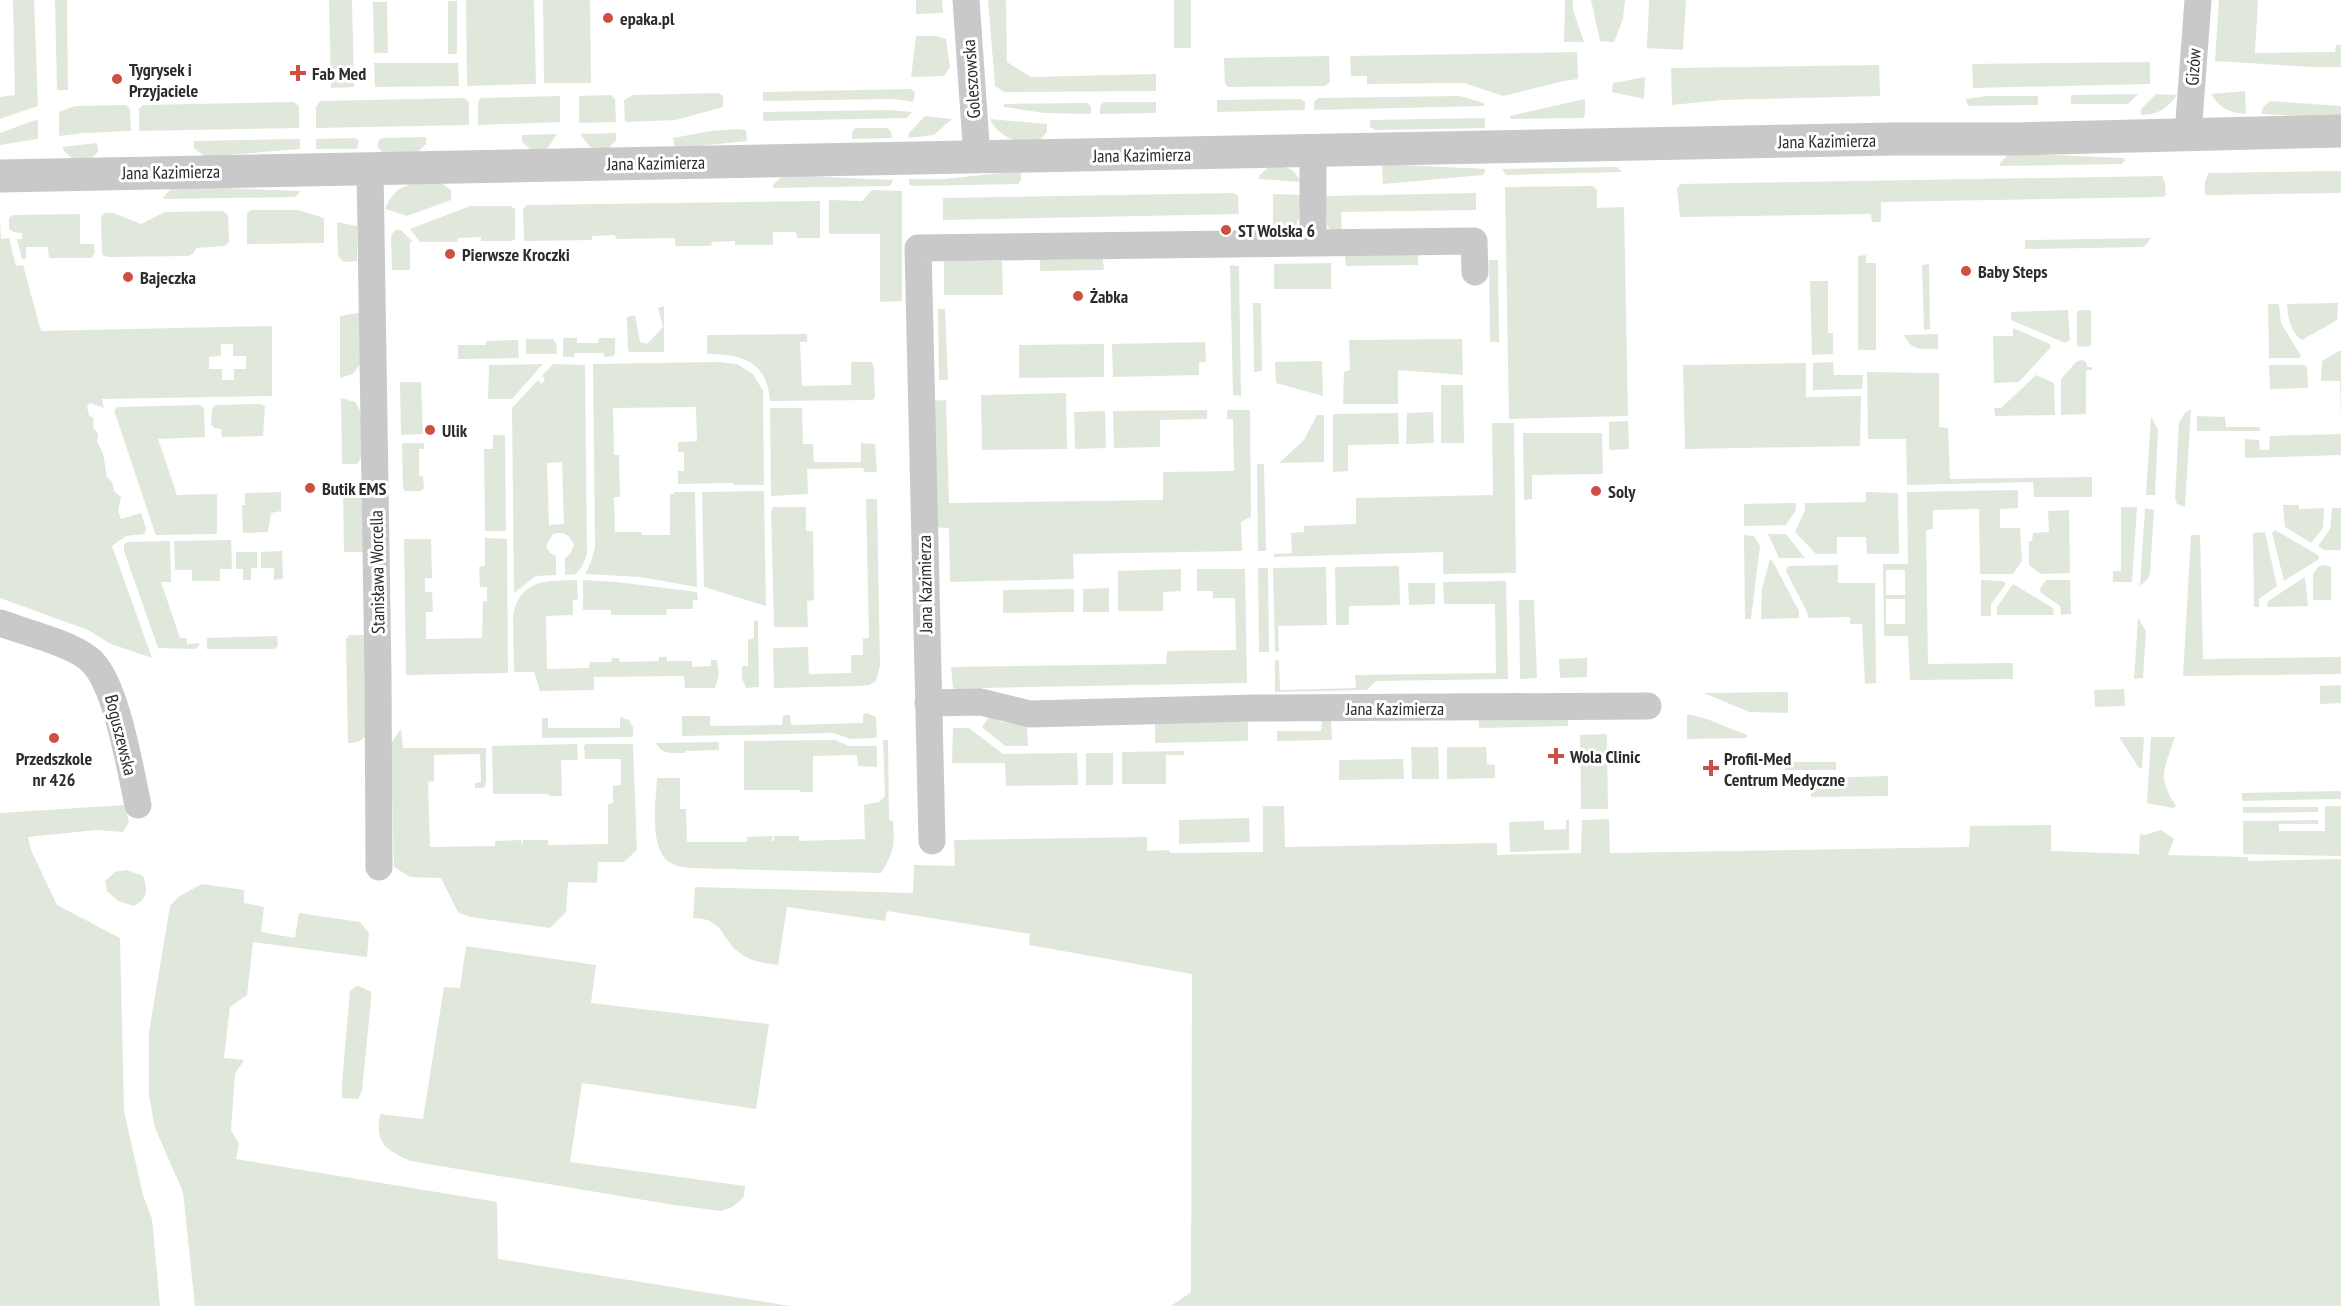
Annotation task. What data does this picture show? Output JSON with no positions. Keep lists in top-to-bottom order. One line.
{"streets":{"street":["Gizów","Goleszowska","Jana Kazimierza","Stanisława Worcella","Boguszewska"]},"crossings":[["Gizów","Jana Kazimierza"],["Goleszowska","Jana Kazimierza"],["Jana Kazimierza","Stanisława Worcella"]],"places":{"other":["epaka.pl","Tygrysek i Przyjaciele","ST Wolska 6","Pierwsze Kroczki","Baby Steps","Bajeczka","Żabka","Ulik","Butik EMS","Soly","Przedszkole nr 426"],"health":["Fab Med","Wola Clinic","Profil-Med Centrum Medyczne"]}}
